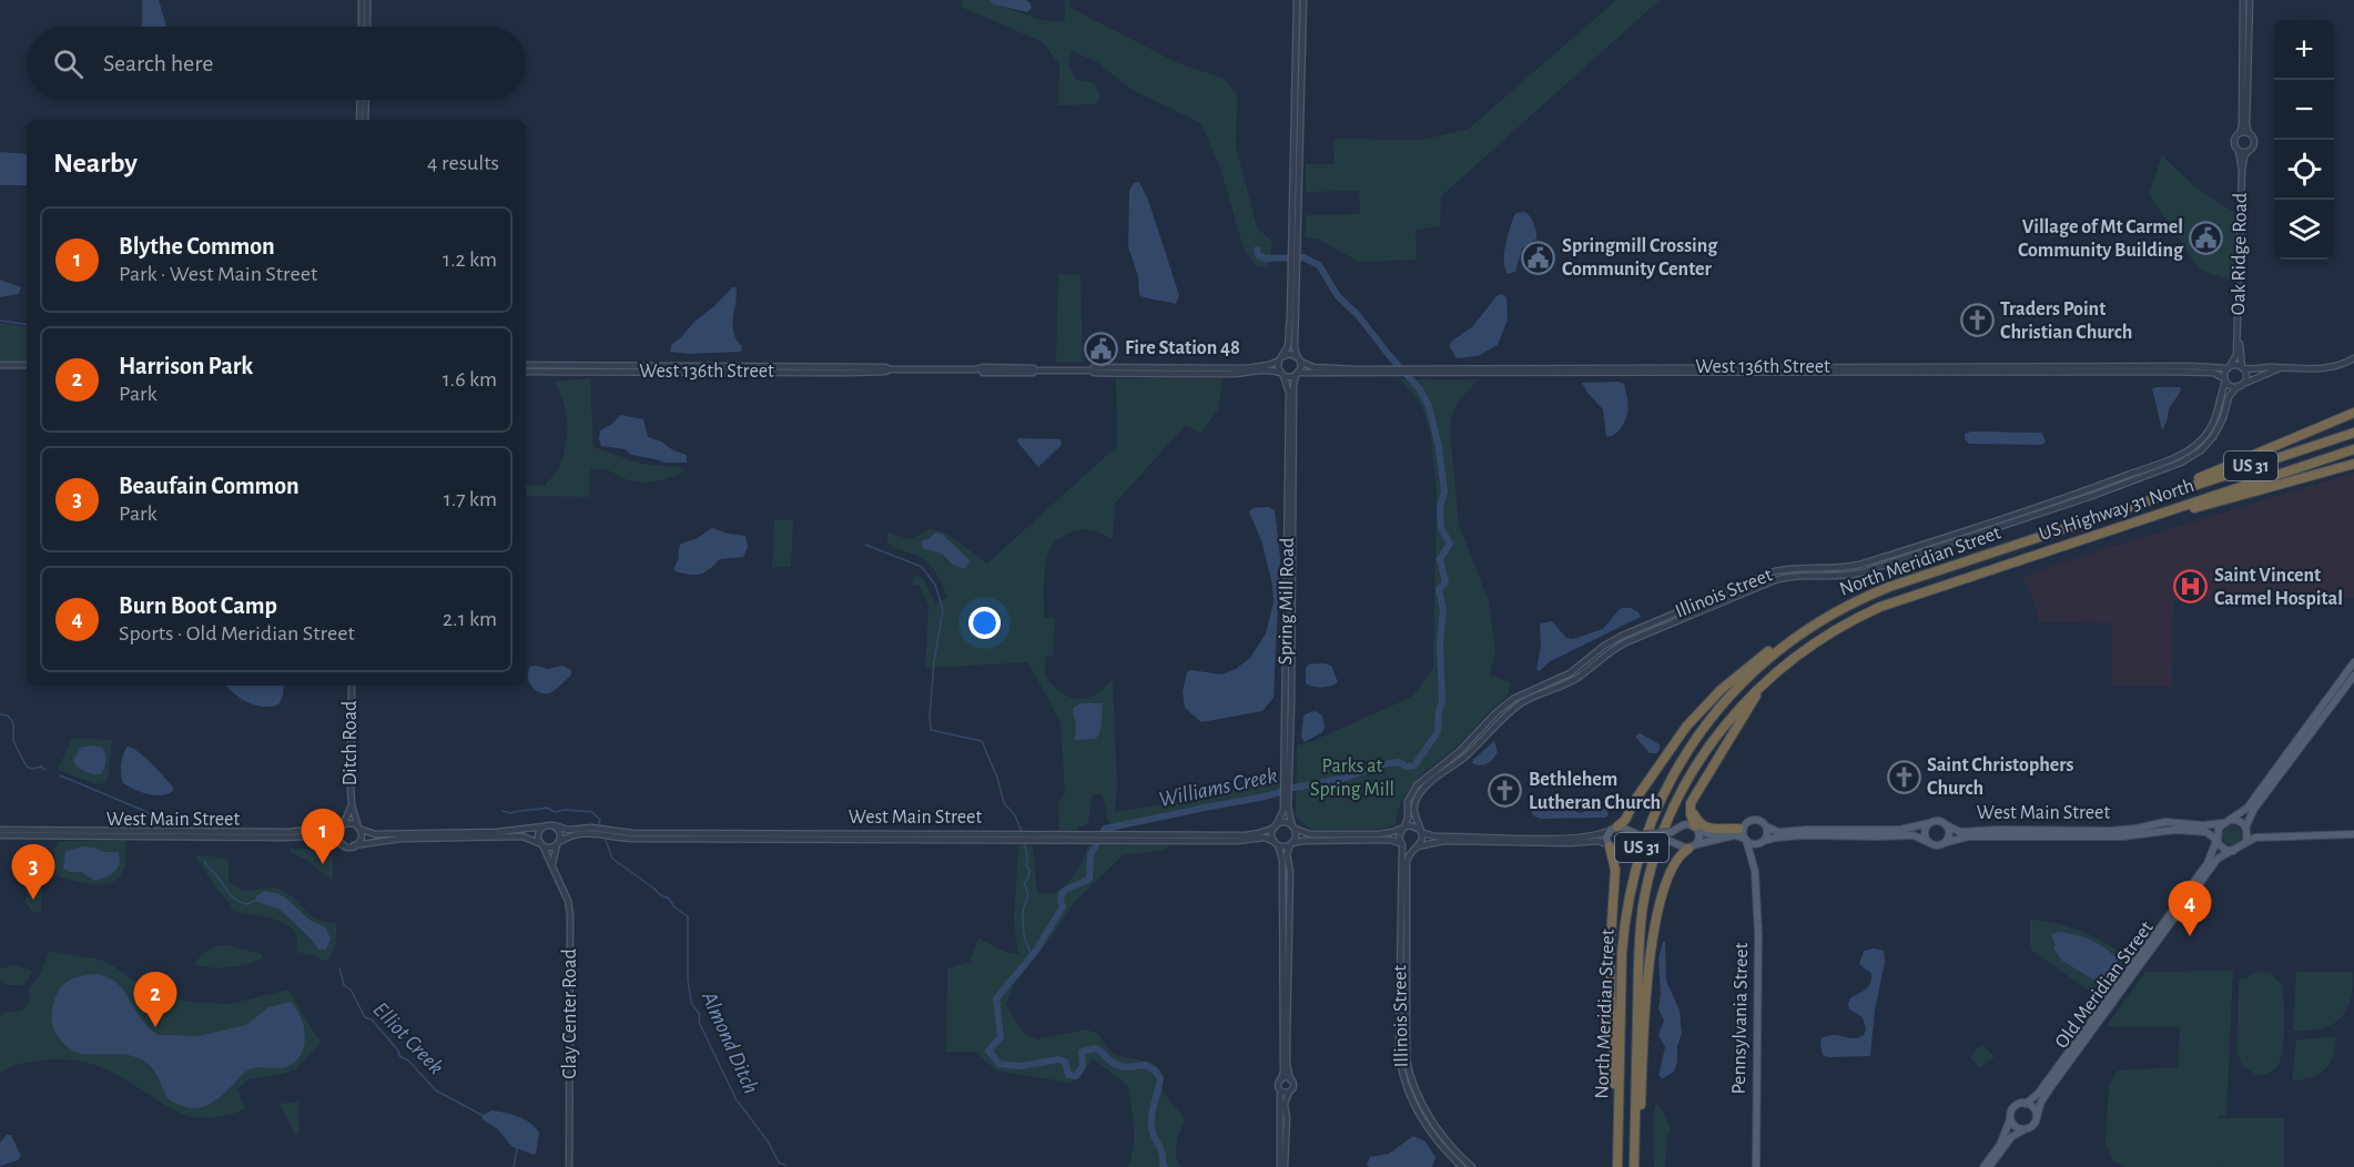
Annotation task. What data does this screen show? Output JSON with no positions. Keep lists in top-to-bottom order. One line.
{"streets":{"highway":["US 31","US Highway 31 North","North Meridian Street"],"main road":["West Main Street","Old Meridian Street","Pennsylvania Street"],"street":["Oak Ridge Road","West 136th Street","Illinois Street","Spring Mill Road","Ditch Road","Clay Center Road"]},"crossings":[["Oak Ridge Road","West 136th Street"],["Oak Ridge Road","Illinois Street"],["West 136th Street","Illinois Street"],["West 136th Street","Spring Mill Road"],["US 31","US Highway 31 North"],["Spring Mill Road","West Main Street"],["Ditch Road","West Main Street"],["West Main Street","Old Meridian Street"],["West Main Street","Clay Center Road"]],"water":["Williams Creek","Elliot Creek","Almond Ditch"],"parks":["Parks at Spring Mill"],"places":{"public building":["Village of Mt Carmel Community Building","Springmill Crossing Community Center","Fire Station 48"],"church":["Traders Point Christian Church","Saint Christophers Church","Bethlehem Lutheran Church"],"hospital":["Saint Vincent Carmel Hospital"]},"page":{"map_buttons":["+","−"],"search":"Search here","heading":["Nearby","4 results"],"list":[{"mark":"1","name":"Blythe Common","note":"Park · West Main Street","value":"1.2 km"},{"mark":"2","name":"Harrison Park","note":"Park","value":"1.6 km"},{"mark":"3","name":"Beaufain Common","note":"Park","value":"1.7 km"},{"mark":"4","name":"Burn Boot Camp","note":"Sports · Old Meridian Street","value":"2.1 km"}],"pins":["1","3","4","2"]}}
